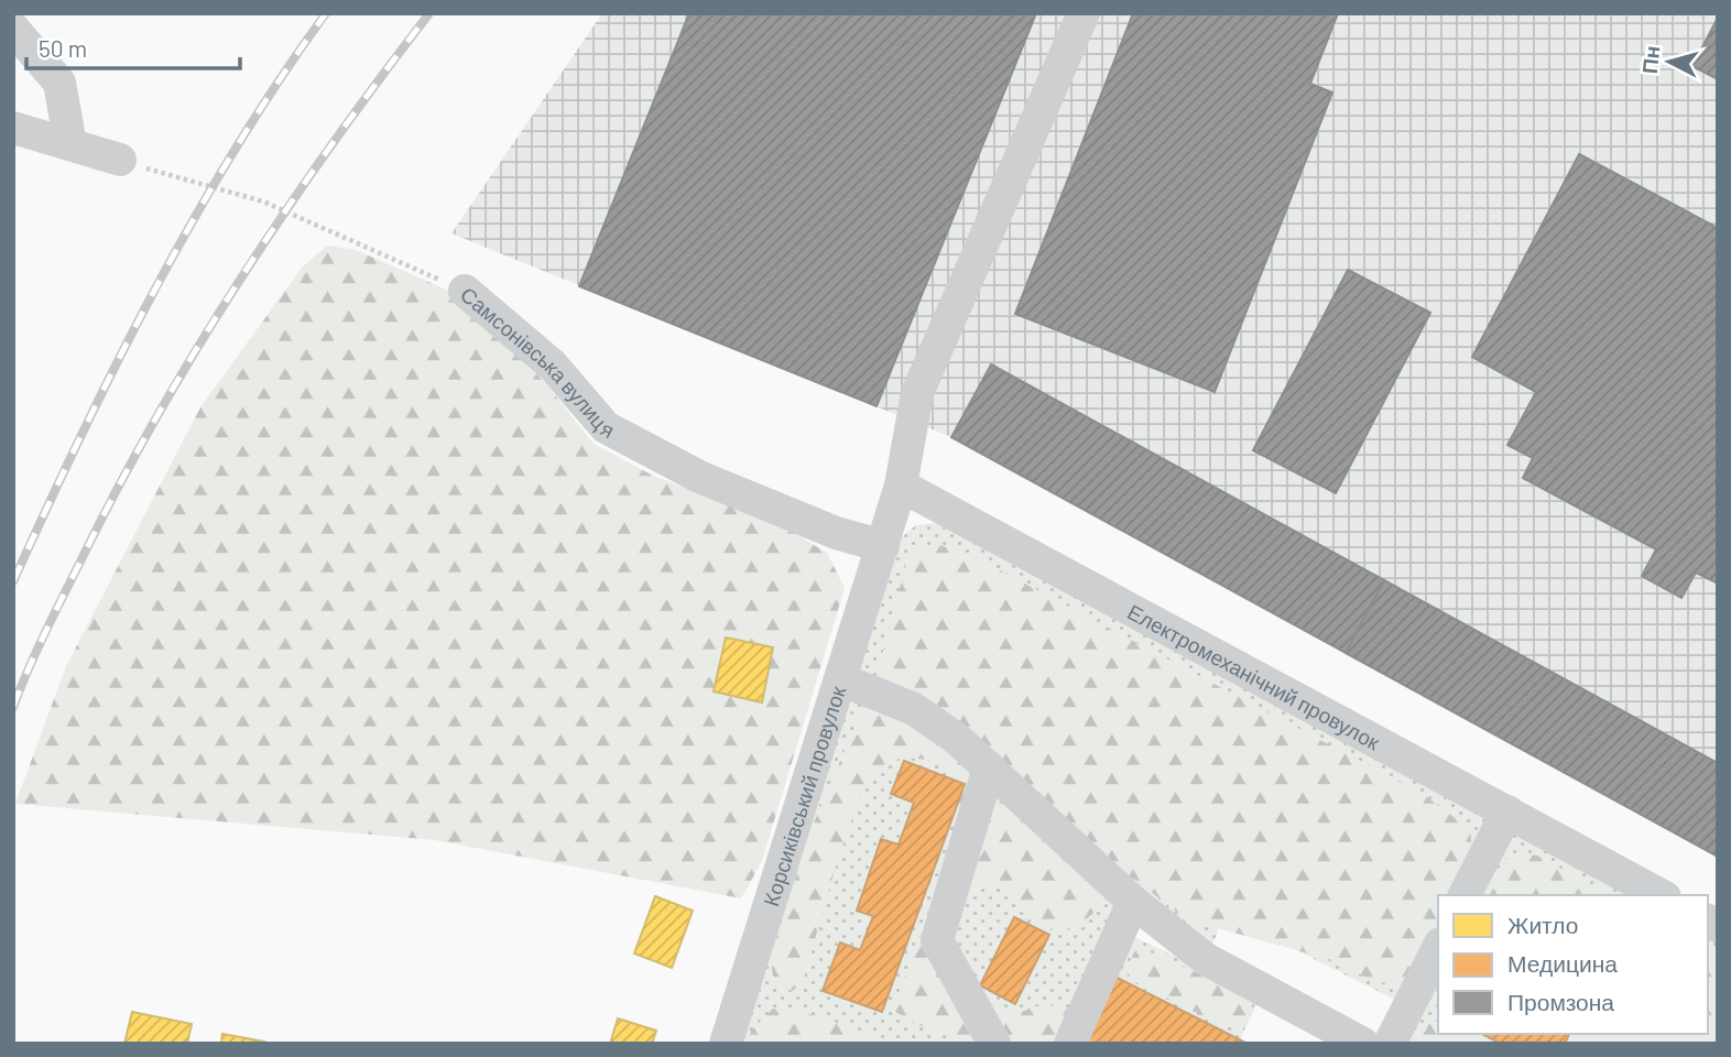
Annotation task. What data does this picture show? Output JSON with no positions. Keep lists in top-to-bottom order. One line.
{"streets":{"street":["Самсонівська вулиця","Електромеханічний провулок","Корсиківський провулок"]},"crossings":[["Самсонівська вулиця","Корсиківський провулок"]],"legend":["Житло","Медицина","Промзона"],"scale_bar":"50 m","north":"left"}
